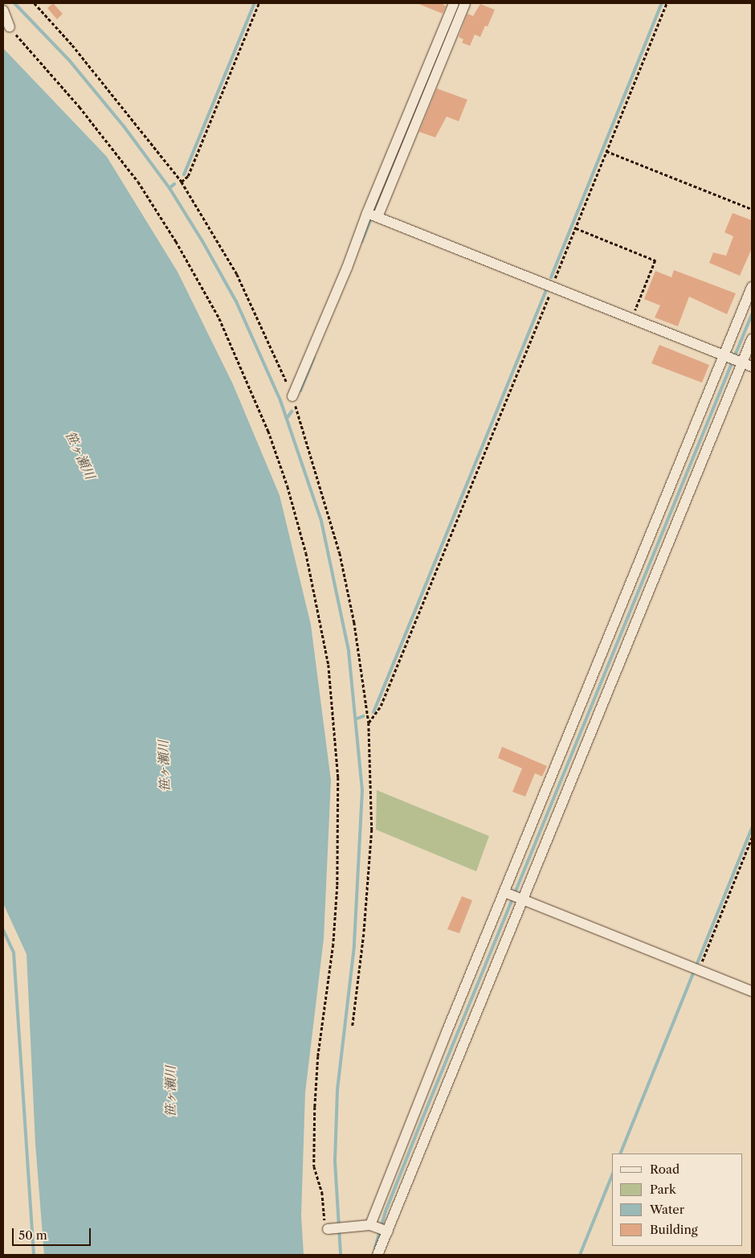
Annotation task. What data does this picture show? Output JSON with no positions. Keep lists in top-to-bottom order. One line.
{"water":["笹ヶ瀬川"],"legend":["Road","Park","Water","Building"],"scale_bar":"50 m"}
